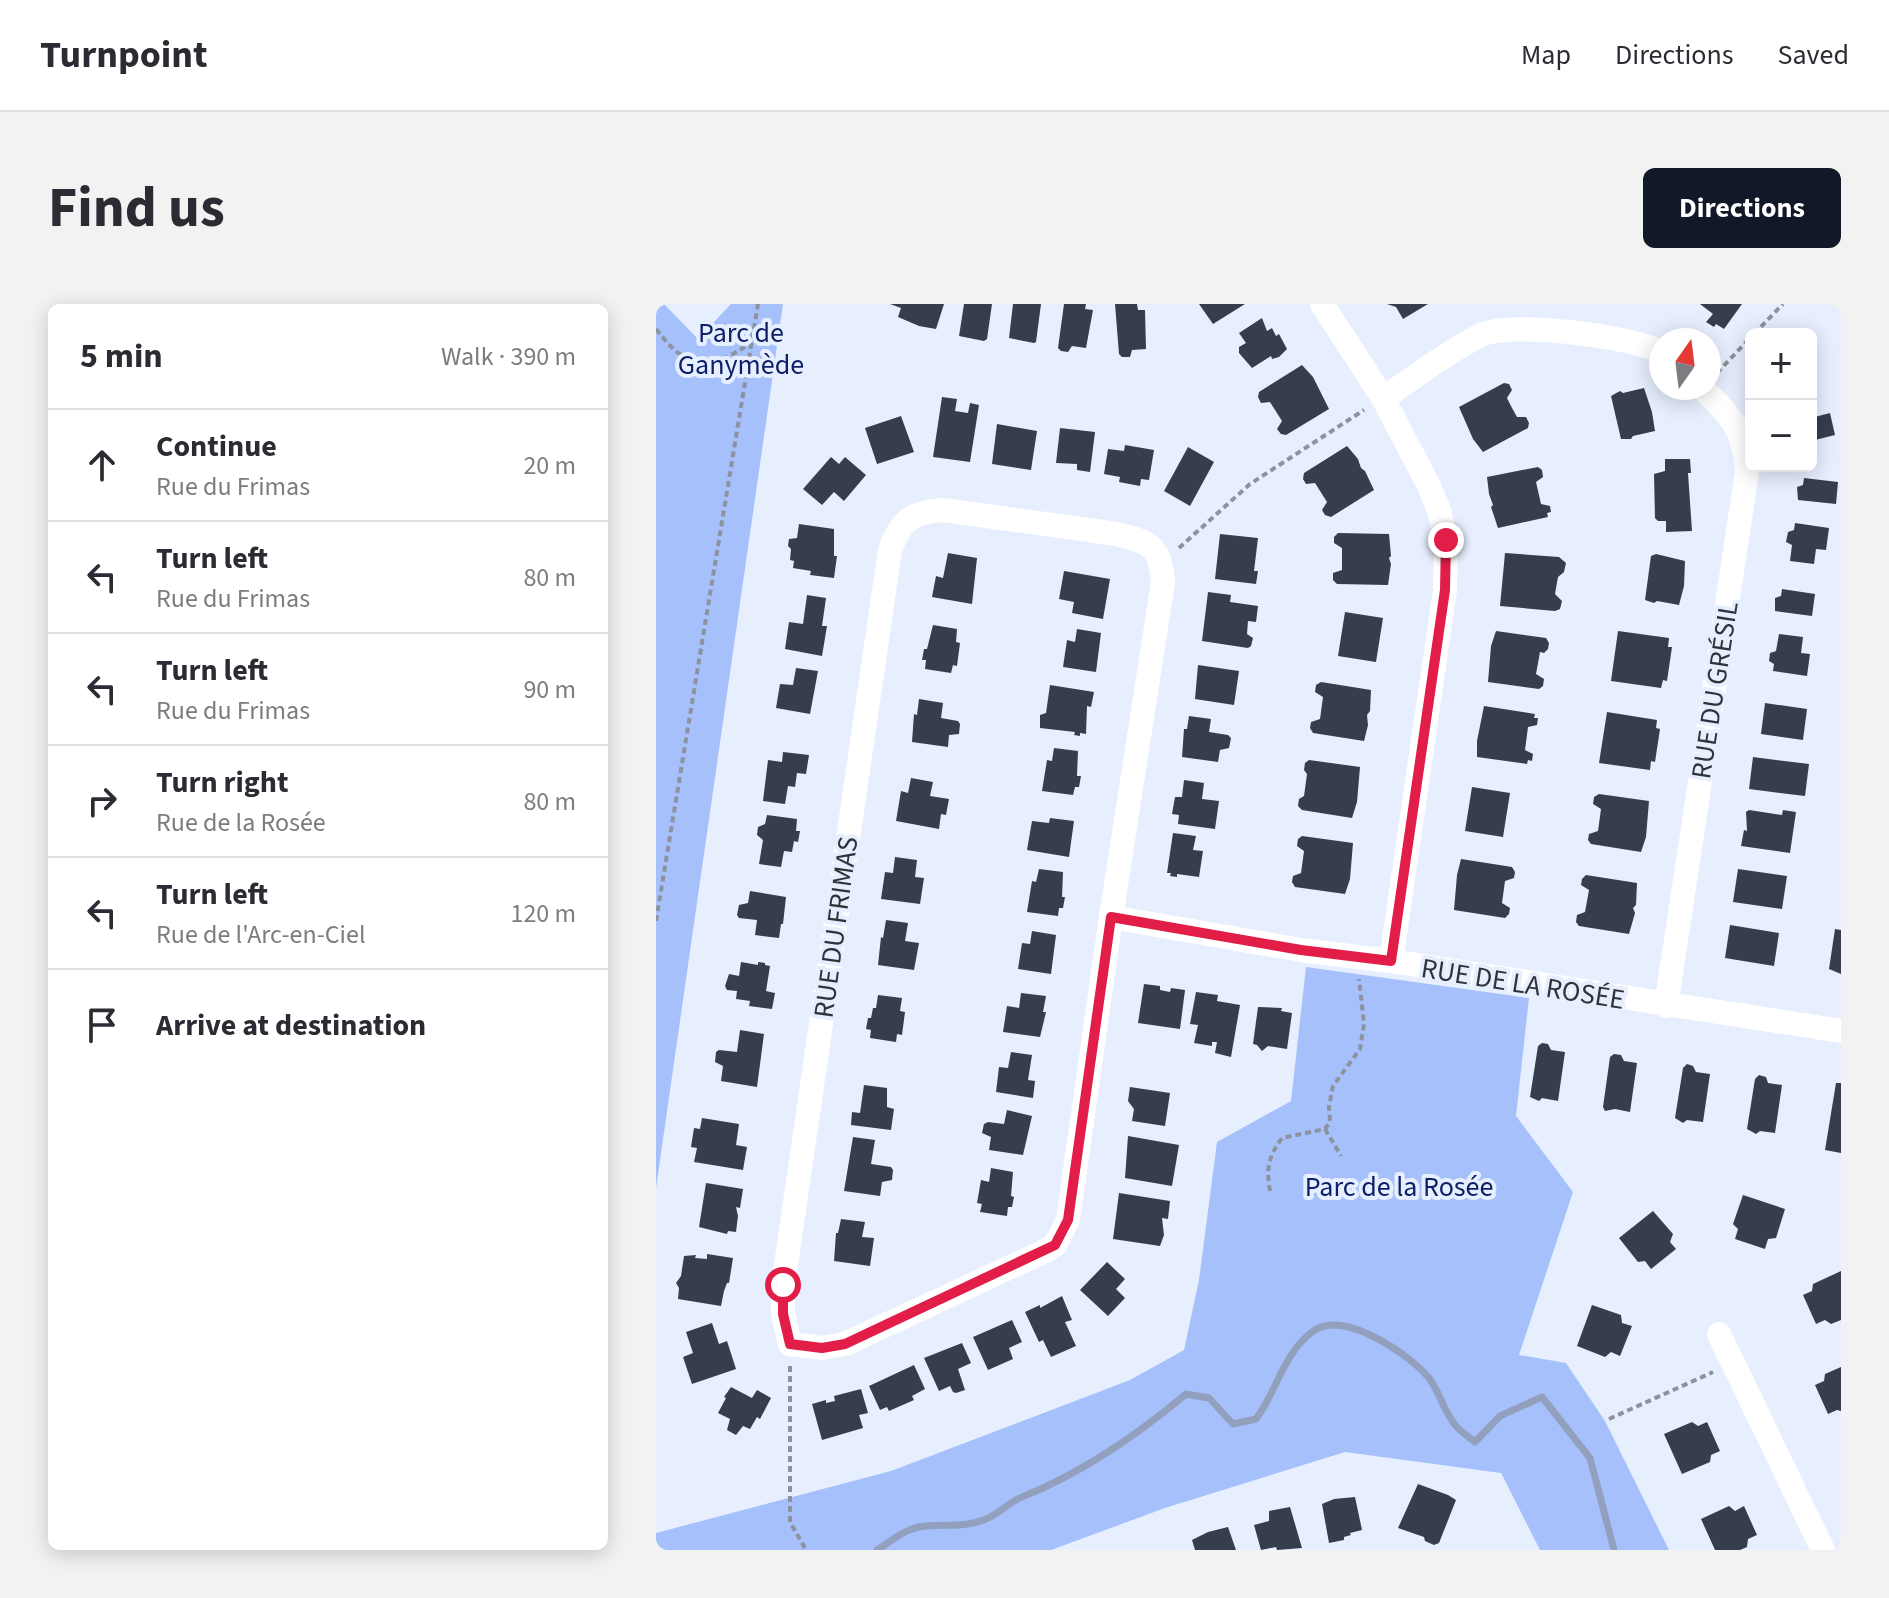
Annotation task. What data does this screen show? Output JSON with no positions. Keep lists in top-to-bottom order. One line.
{"streets":{"street":["RUE DU GRÉSIL","RUE DU FRIMAS","RUE DE LA ROSÉE"]},"crossings":[["RUE DU GRÉSIL","RUE DE LA ROSÉE"]],"parks":["Parc de Ganymède","Parc de la Rosée"],"north":"top","page":{"header":"Turnpoint","nav":["Map","Directions","Saved"],"buttons":"Directions","title":"Find us","heading":["5 min","Walk · 390 m"],"map_buttons":["+","−"],"list":[["Continue","Rue du Frimas","20 m"],["Turn left","Rue du Frimas","80 m"],["Turn left","Rue du Frimas","90 m"],["Turn right","Rue de la Rosée","80 m"],["Turn left","Rue de l'Arc-en-Ciel","120 m"],"Arrive at destination"]}}
